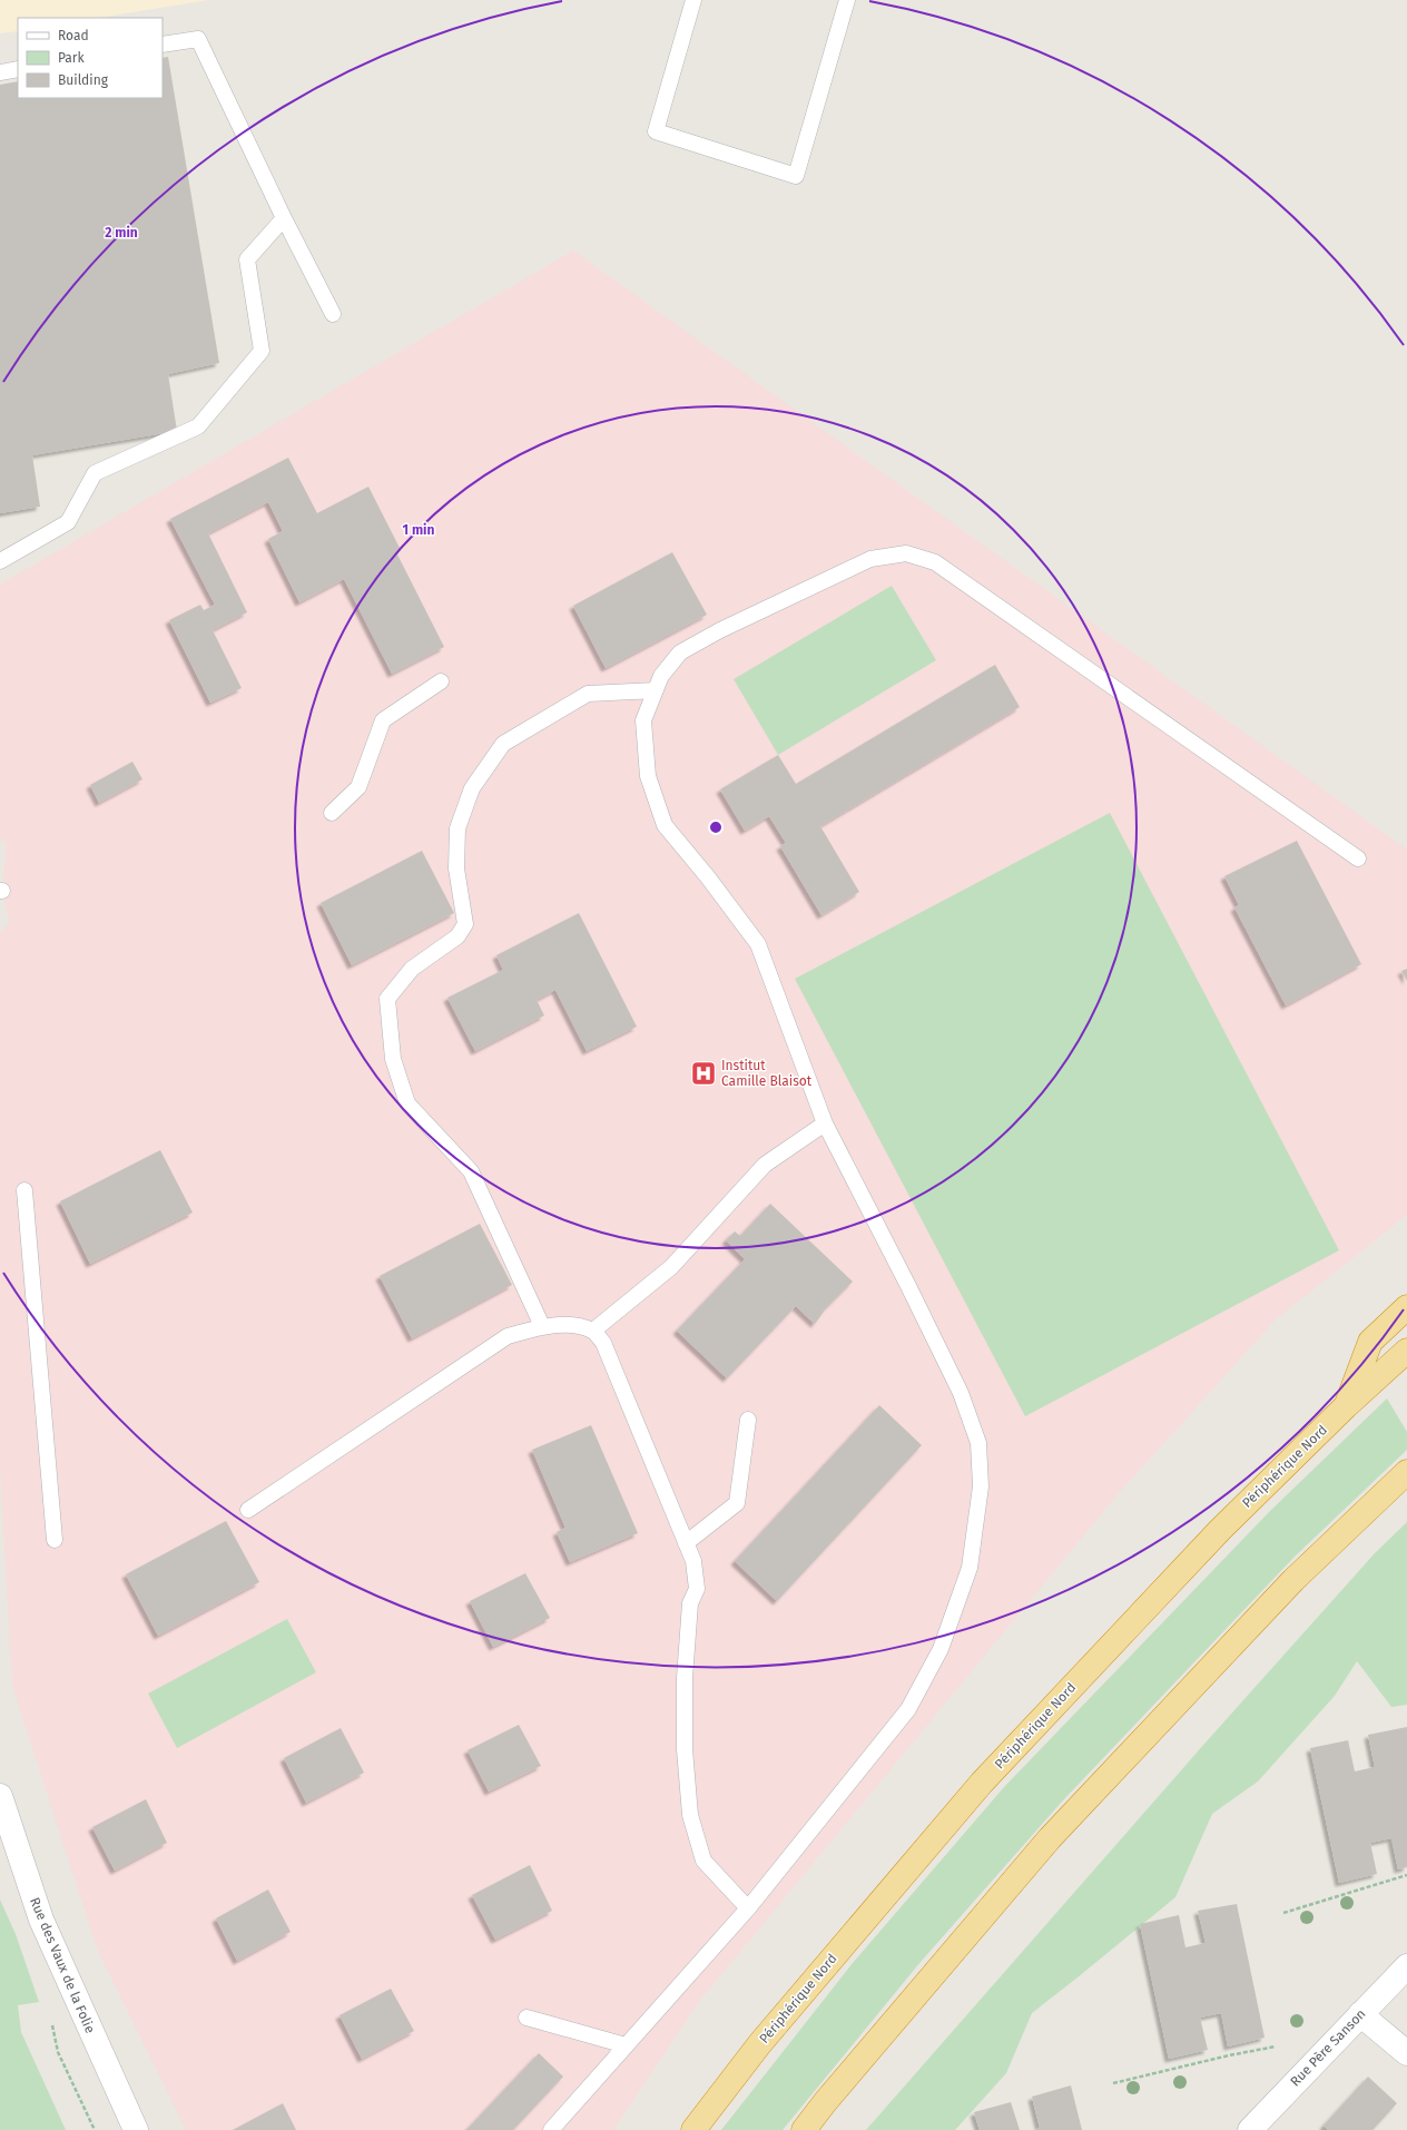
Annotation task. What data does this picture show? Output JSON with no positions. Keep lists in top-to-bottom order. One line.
{"streets":{"highway":["Périphérique Nord"],"street":["Rue des Vaux de la Folie","Rue Père Sanson"]},"places":{"hospital":["Institut Camille Blaisot"]},"legend":["Road","Park","Building"],"rings":["2 min","1 min"]}
